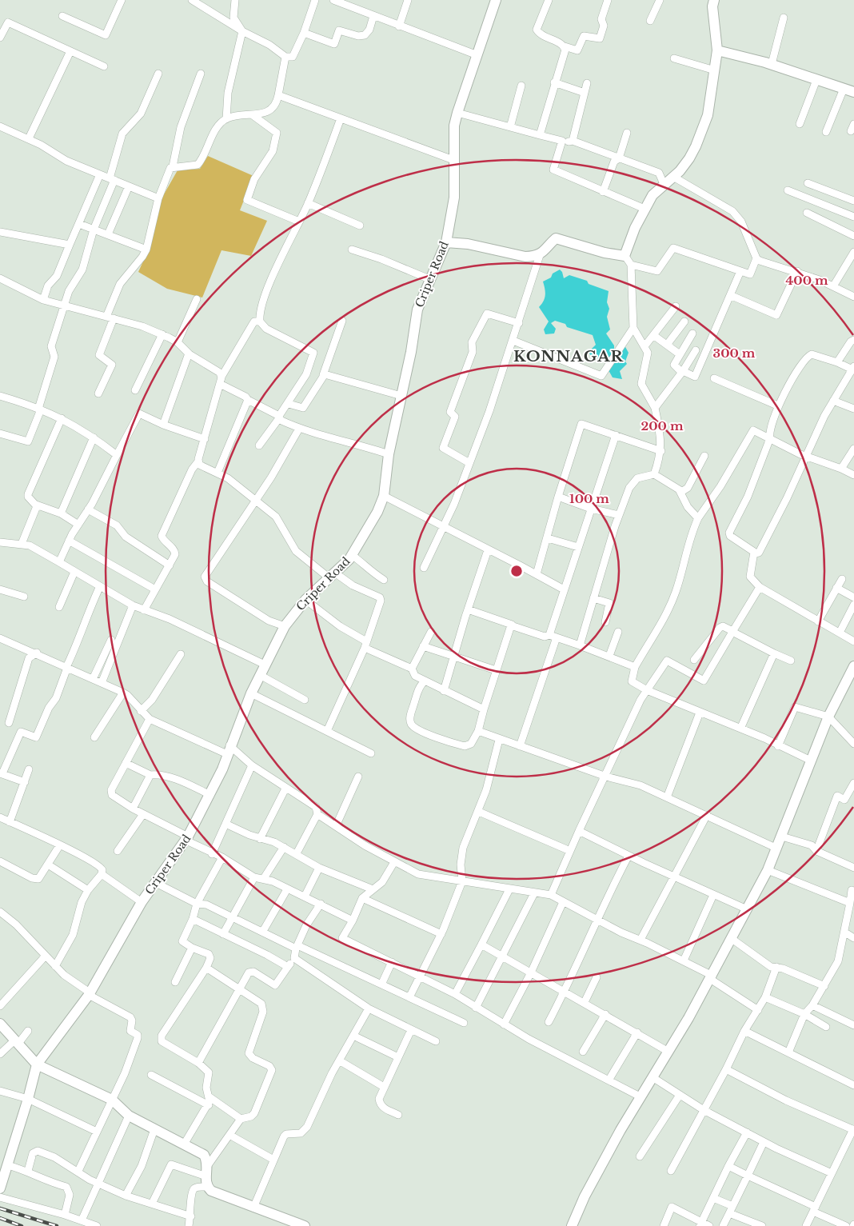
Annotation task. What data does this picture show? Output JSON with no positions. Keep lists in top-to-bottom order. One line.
{"streets":{"street":["Criper Road"]},"districts":["KONNAGAR"],"rings":["400 m","300 m","200 m","100 m"]}
